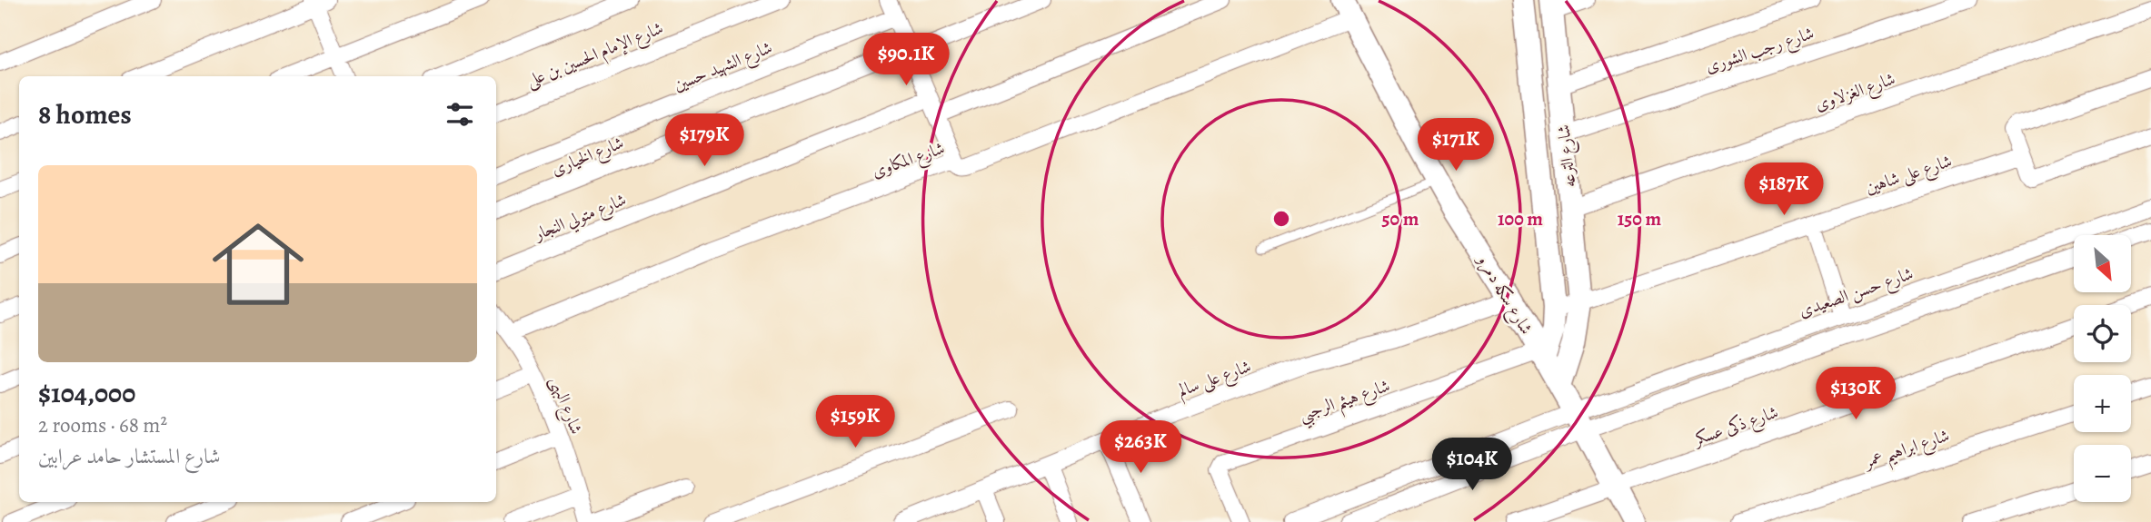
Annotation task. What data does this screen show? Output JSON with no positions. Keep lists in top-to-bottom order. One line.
{"streets":{"main road":["شارع الترعه","شارع سكه دمرو"],"street":["شارع رجب الشورى","شارع الإمام الحسين بن على","شارع الشهيد حسين","شارع الغزلاوى","شارع الخيارى","شارع المكاوى","شارع على شاهين","شارع متولي النجار","شارع حسن الصعيدى","شارع على سالم","شارع هيثم الرجبي","شارع البهى","شارع ذكى عسكر","شارع ابراهيم عمر"]},"crossings":[["شارع رجب الشورى","شارع الترعه"],["شارع الغزلاوى","شارع الترعه"],["شارع الترعه","شارع على شاهين"],["شارع الترعه","شارع سكه دمرو"],["شارع الترعه","شارع هيثم الرجبي"],["شارع المكاوى","شارع سكه دمرو"],["شارع المكاوى","شارع البهى"],["شارع حسن الصعيدى","شارع سكه دمرو"],["شارع سكه دمرو","شارع على سالم"],["شارع سكه دمرو","شارع هيثم الرجبي"],["شارع سكه دمرو","شارع ذكى عسكر"]],"north":"bottom right","page":{"price":["$90.1K","$179K","$171K","$187K","$130K","$159K","$263K","$104K"],"heading":"8 homes","list":[{"name":"$104,000","note":"2 rooms · 68 m² · شارع المستشار حامد عرابين"}],"map_buttons":["+","−"]},"rings":["50 m","100 m","150 m"]}
